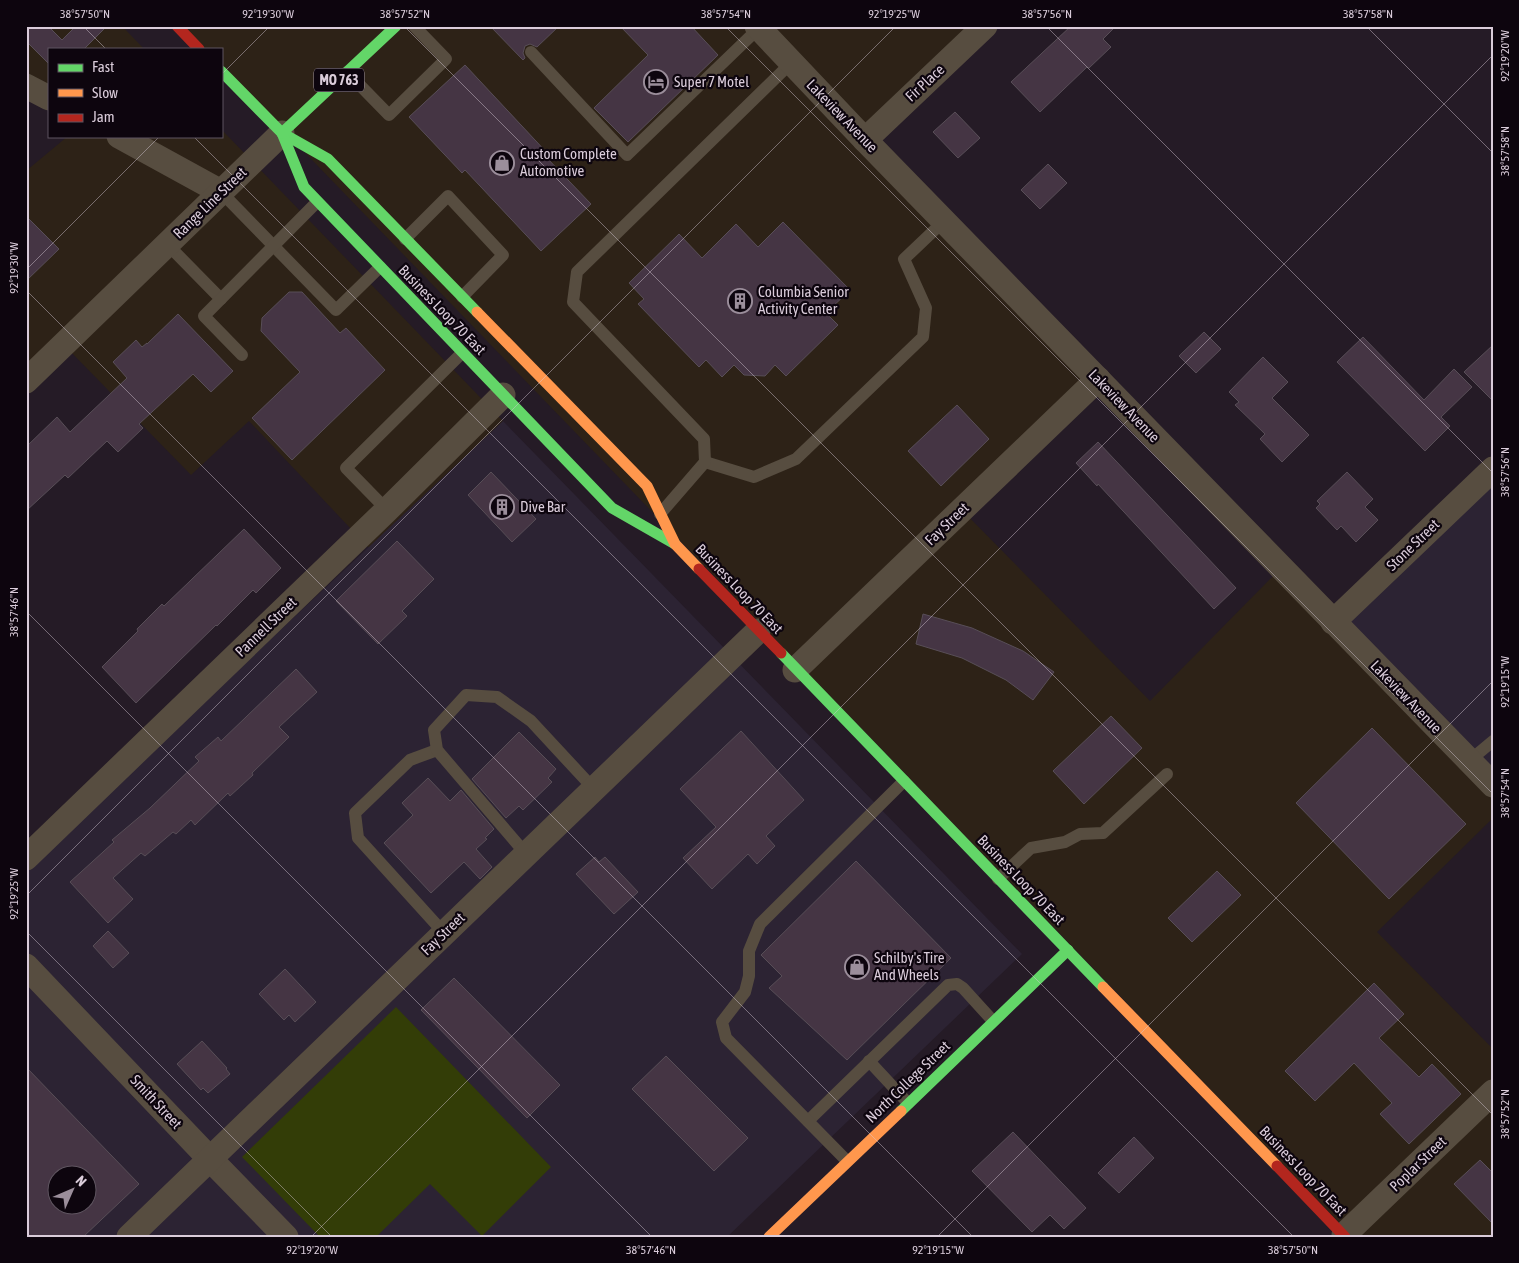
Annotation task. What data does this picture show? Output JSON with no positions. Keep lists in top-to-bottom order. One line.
{"streets":{"main road":["MO 763","Range Line Street","Business Loop 70 East","North College Street"],"street":["Fir Place","Lakeview Avenue","Fay Street","Stone Street","Pannell Street","Smith Street","Poplar Street"]},"crossings":[["Fir Place","Lakeview Avenue"],["Lakeview Avenue","Fay Street"],["Lakeview Avenue","Stone Street"],["Range Line Street","Business Loop 70 East"],["Business Loop 70 East","Fay Street"],["Business Loop 70 East","Pannell Street"],["Business Loop 70 East","North College Street"],["Business Loop 70 East","Poplar Street"],["Fay Street","Smith Street"]],"places":{"hotel":["Super 7 Motel"],"shop":["Custom Complete Automotive","Schilby's Tire And Wheels"],"building":["Columbia Senior Activity Center","Dive Bar"]},"legend":["Fast","Slow","Jam"],"north":"top right","coordinates":["38°57'50\"N","92°19'30\"W","38°57'52\"N","38°57'54\"N","92°19'25\"W","38°57'56\"N","38°57'58\"N","92°19'20\"W","38°57'46\"N","92°19'15\"W"]}
